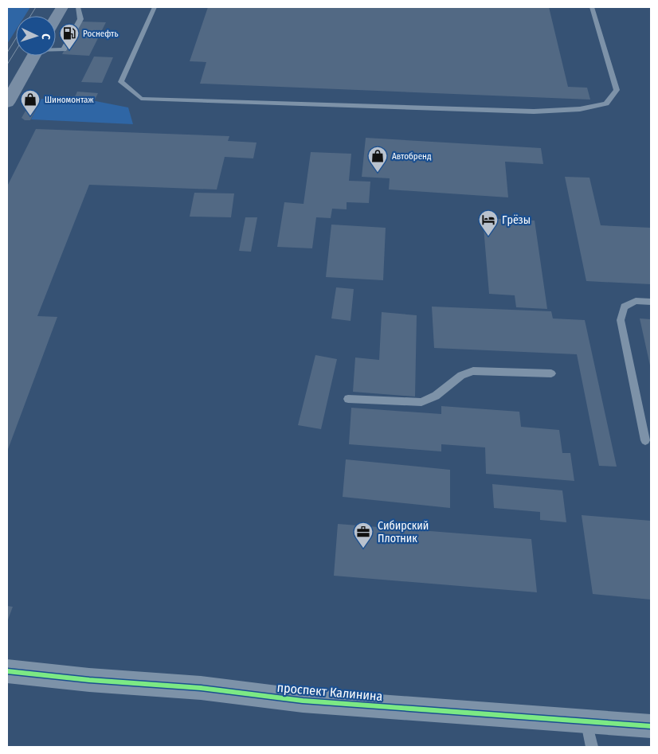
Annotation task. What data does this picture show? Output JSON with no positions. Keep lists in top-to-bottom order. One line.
{"streets":{"street":["проспект Калинина"]},"places":{"fuel station":["Роснефть"],"shop":["Шиномонтаж","Автобренд"],"hotel":["Грёзы"],"office":["Сибирский Плотник"]},"north":"right"}
